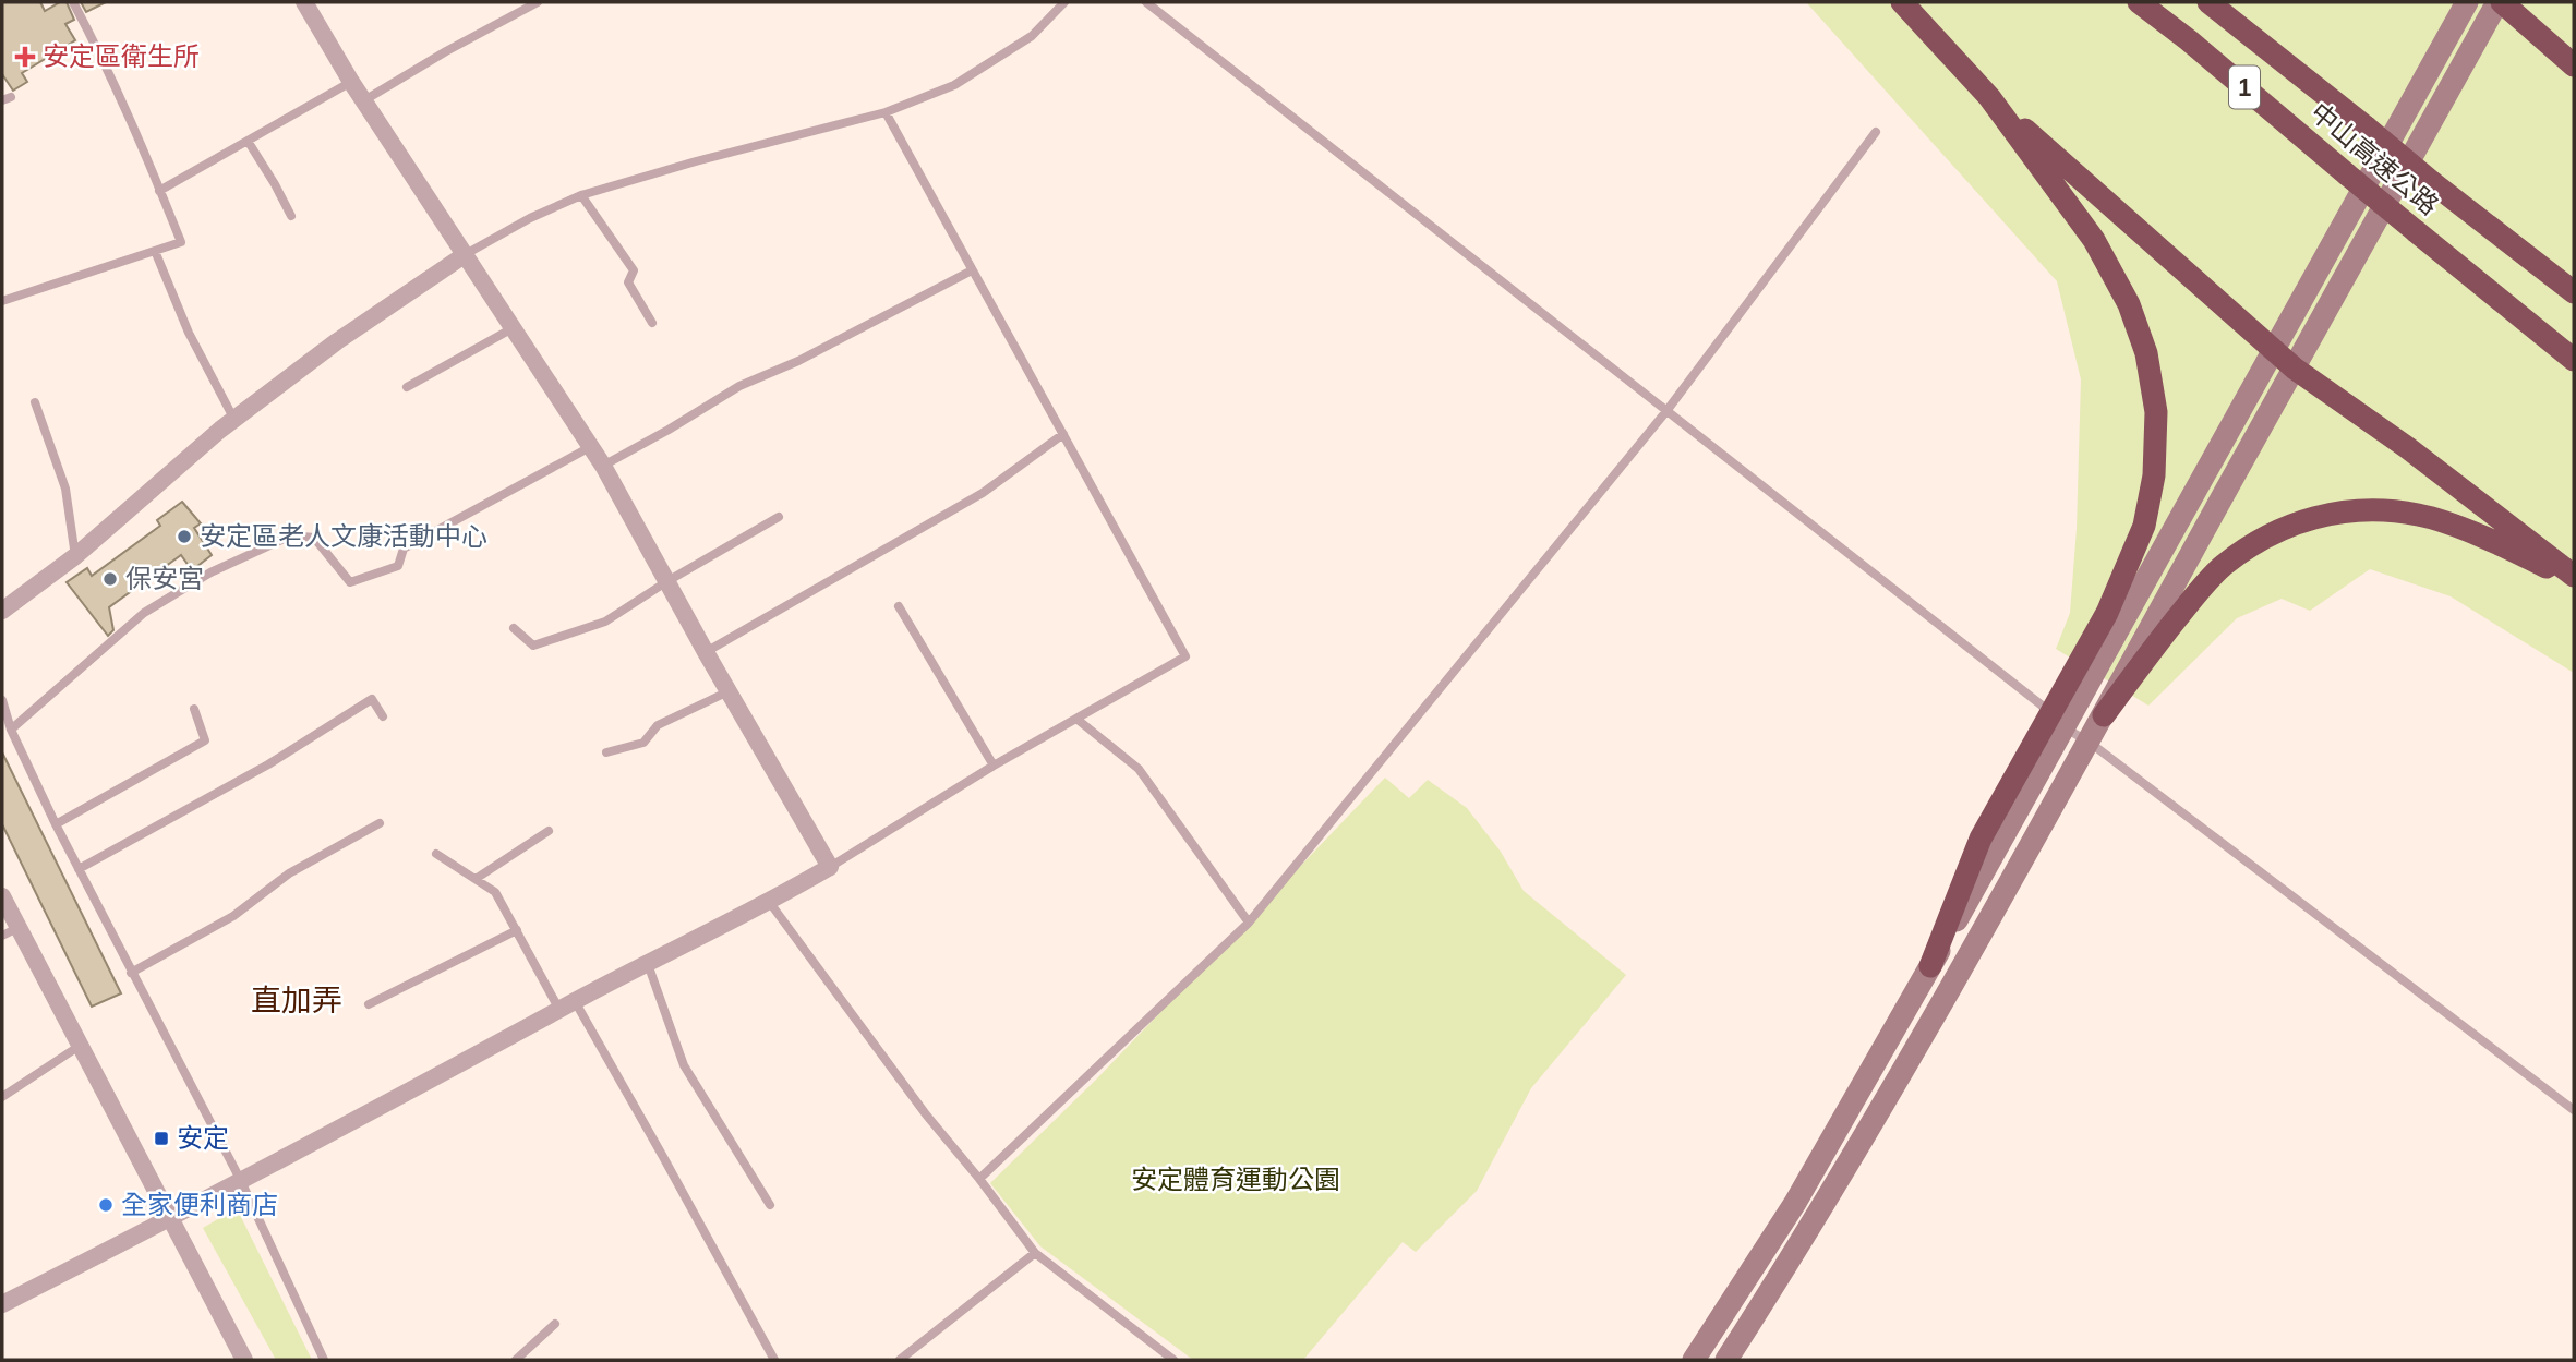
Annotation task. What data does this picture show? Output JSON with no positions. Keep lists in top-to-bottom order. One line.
{"streets":{"highway":["1","中山高速公路"]},"districts":["直加弄"],"parks":["安定體育運動公園"],"places":{"health":["安定區衛生所"],"other":["安定區老人文康活動中心","保安宮","全家便利商店"],"transit":["安定"]}}
